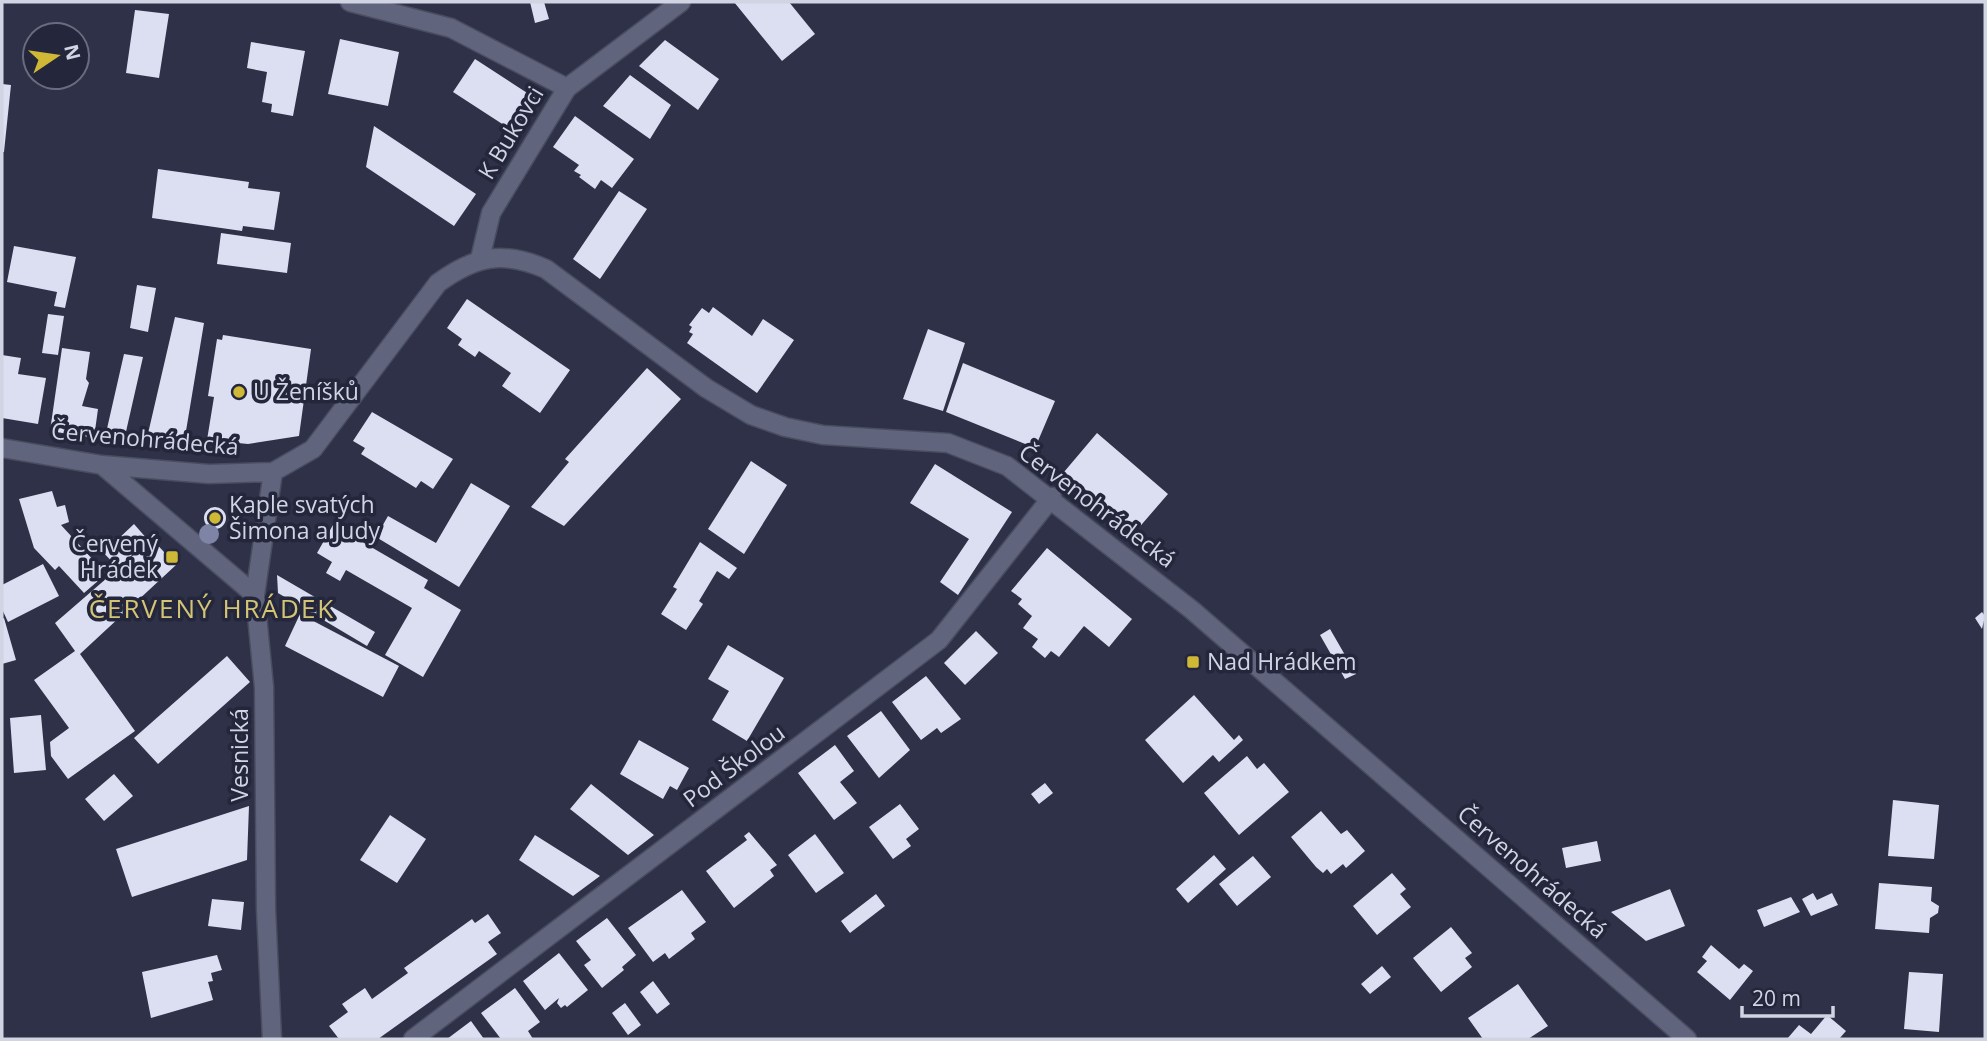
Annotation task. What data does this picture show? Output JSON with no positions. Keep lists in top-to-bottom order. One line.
{"streets":{"street":["K Bukovci","Červenohrádecká","Vesnická","Pod Školou"]},"crossings":[["K Bukovci","Červenohrádecká"],["Červenohrádecká","Vesnická"],["Červenohrádecká","Pod Školou"]],"districts":["ČERVENÝ HRÁDEK"],"places":{"other":["U Ženíšků","Kaple svatých Šimona a Judy"],"transit":["Červený Hrádek","Nad Hrádkem"]},"scale_bar":"20 m","north":"right"}
